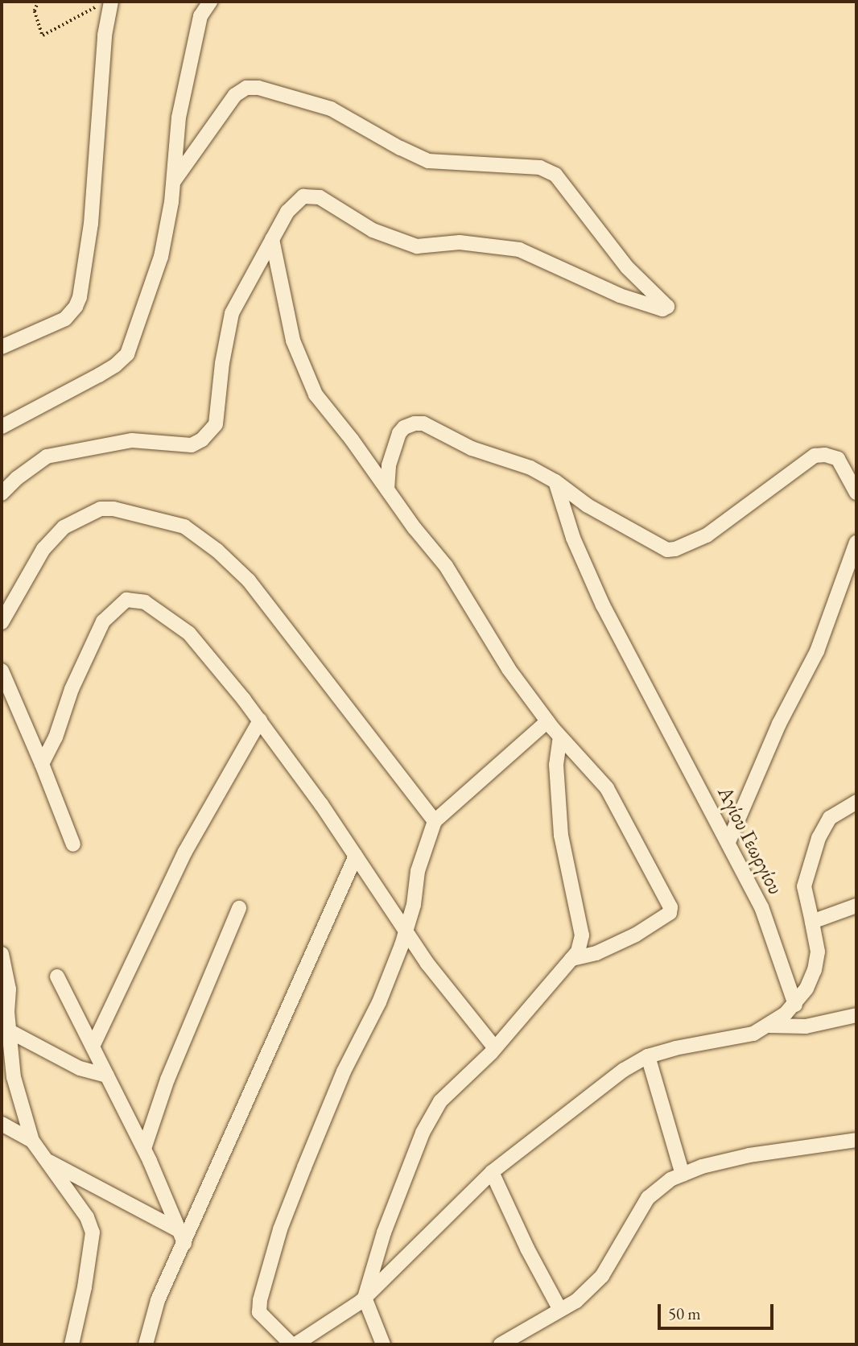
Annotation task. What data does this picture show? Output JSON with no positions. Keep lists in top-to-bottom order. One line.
{"streets":{"street":["Αγίου Γεωργίου"]},"scale_bar":"50 m"}
